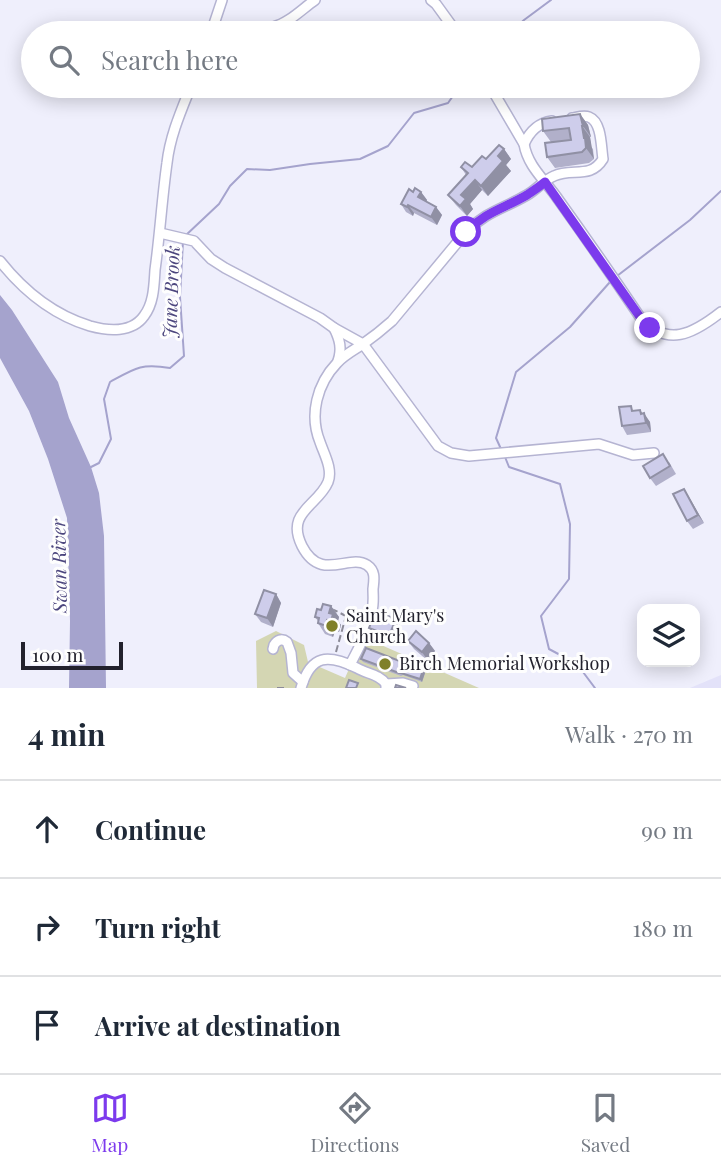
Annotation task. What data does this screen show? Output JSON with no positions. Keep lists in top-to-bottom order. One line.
{"water":["Jane Brook","Swan River"],"places":["Saint Mary's Church","Birch Memorial Workshop"],"scale_bar":"100 m","page":{"search":"Search here","scale":"100 m","heading":["4 min","Walk · 270 m"],"list":[["Continue","90 m"],["Turn right","180 m"],"Arrive at destination"],"nav":["Map","Directions","Saved"]}}
